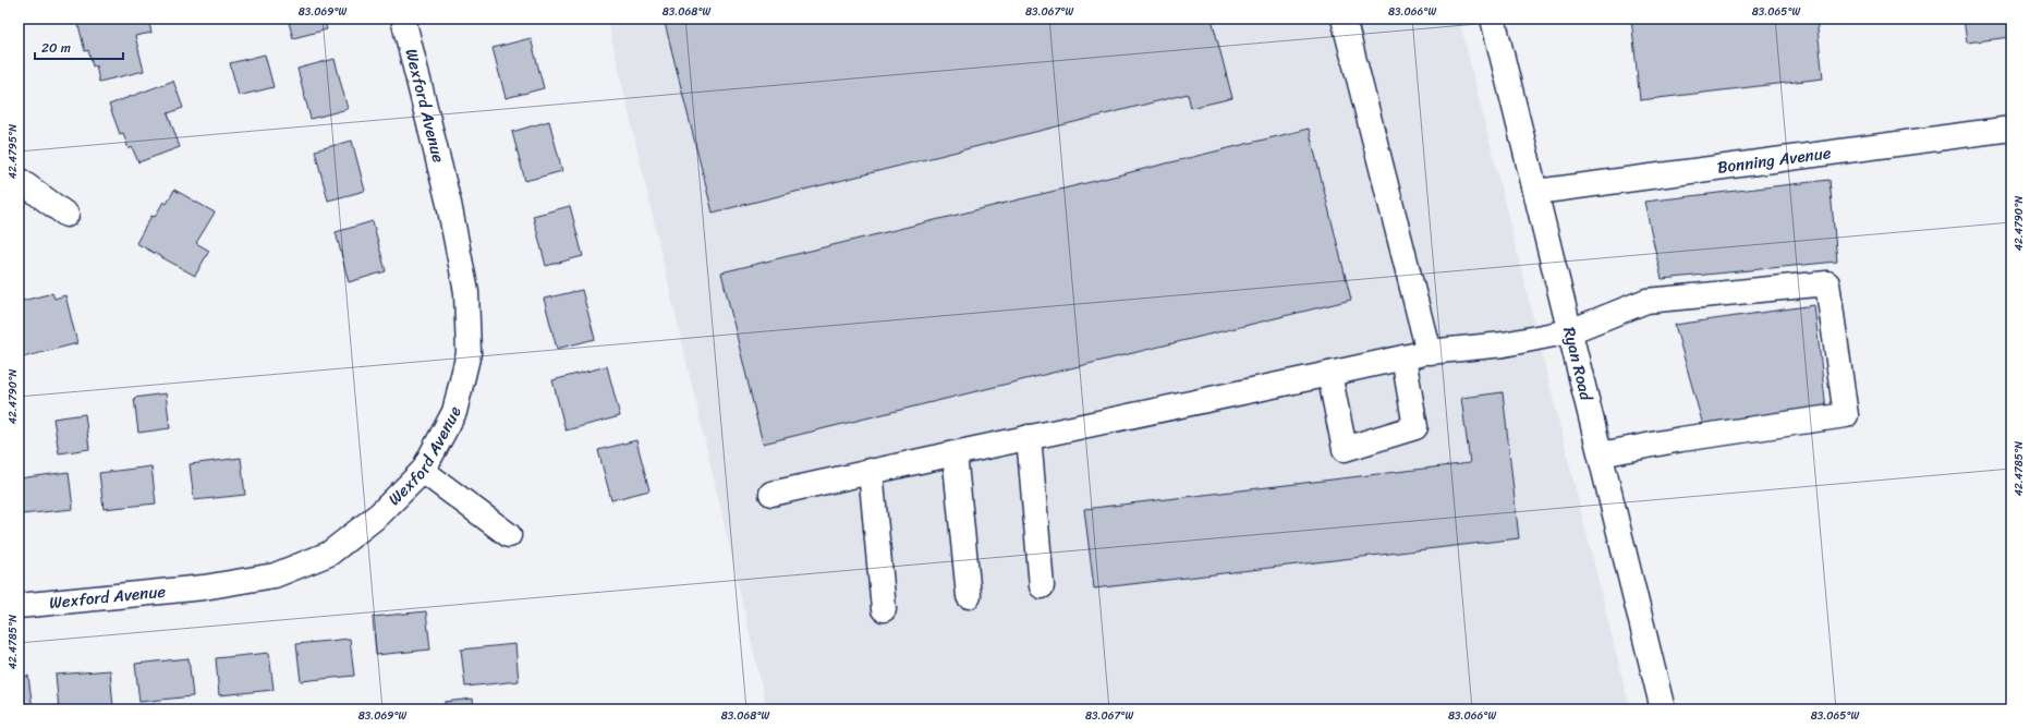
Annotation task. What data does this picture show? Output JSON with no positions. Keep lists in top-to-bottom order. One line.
{"streets":{"street":["Wexford Avenue","Bonning Avenue","Ryan Road"]},"crossings":[["Bonning Avenue","Ryan Road"]],"scale_bar":"20 m","coordinates":["83.069°W","83.068°W","83.067°W","83.066°W","83.065°W","42.4795°N","42.4790°N","42.4785°N"]}
